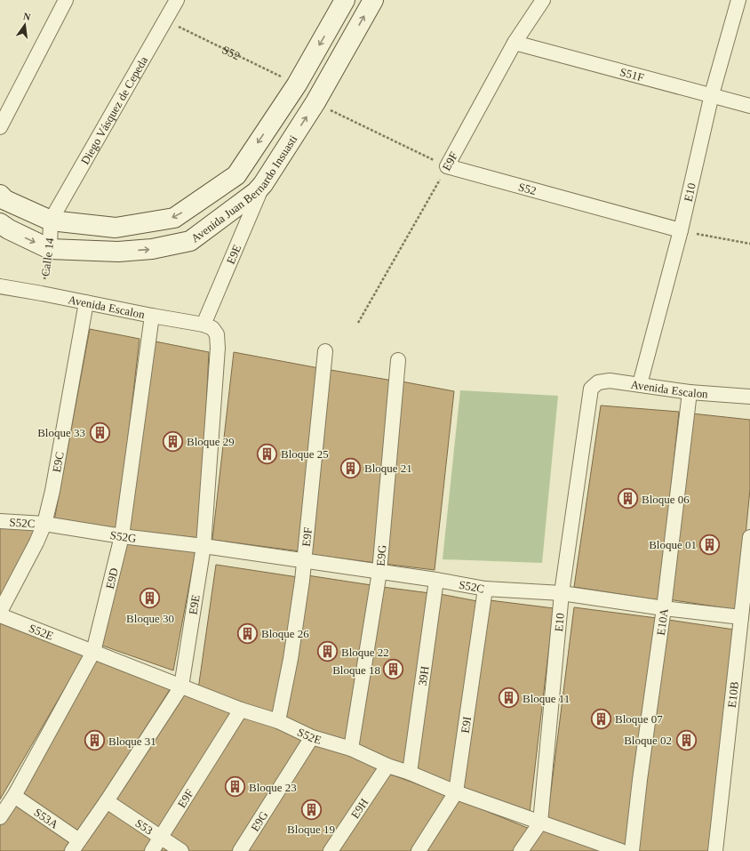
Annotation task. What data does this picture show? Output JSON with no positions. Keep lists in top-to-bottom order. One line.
{"streets":{"main road":["Avenida Juan Bernardo Insuasti"],"street":["S52","S51F","Diego Vásquez de Cepeda","E9F","E10","E9E","Calle 14","Avenida Escalon","E9C","S52C","S52G","E9G","E9D","E10A","S52E","39H","E10B","E9I","E9H","S53A","S53"]},"crossings":[["S52","Diego Vásquez de Cepeda"],["S52","E9F"],["S52","Avenida Juan Bernardo Insuasti"],["S52","E10"],["S51F","E9F"],["S51F","E10"],["Diego Vásquez de Cepeda","Avenida Juan Bernardo Insuasti"],["Diego Vásquez de Cepeda","Calle 14"],["E9F","S52C"],["E9F","S52E"],["E9F","S53"],["Avenida Juan Bernardo Insuasti","E9E"],["Avenida Juan Bernardo Insuasti","Calle 14"],["E10","Avenida Escalon"],["E10","S52C"],["E10","S52E"],["E9E","Avenida Escalon"],["E9E","S52C"],["E9E","S52G"],["E9E","S52E"],["E9E","S53A"],["E9E","S53"],["Calle 14","Avenida Escalon"],["Avenida Escalon","E9C"],["Avenida Escalon","E9D"],["Avenida Escalon","E10A"],["E9C","S52C"],["E9C","S52G"],["S52C","S52G"],["S52C","E9G"],["S52C","E10A"],["S52C","39H"],["S52C","E10B"],["S52C","E9I"],["S52G","E9D"],["E9G","S52E"],["E9D","S52E"],["E9D","S53A"],["S52E","39H"],["S52E","E9I"],["S52E","E9H"]],"places":{"building":["Bloque 33","Bloque 29","Bloque 25","Bloque 21","Bloque 06","Bloque 01","Bloque 30","Bloque 26","Bloque 22","Bloque 18","Bloque 11","Bloque 07","Bloque 02","Bloque 31","Bloque 23","Bloque 19"]},"north":"top"}
